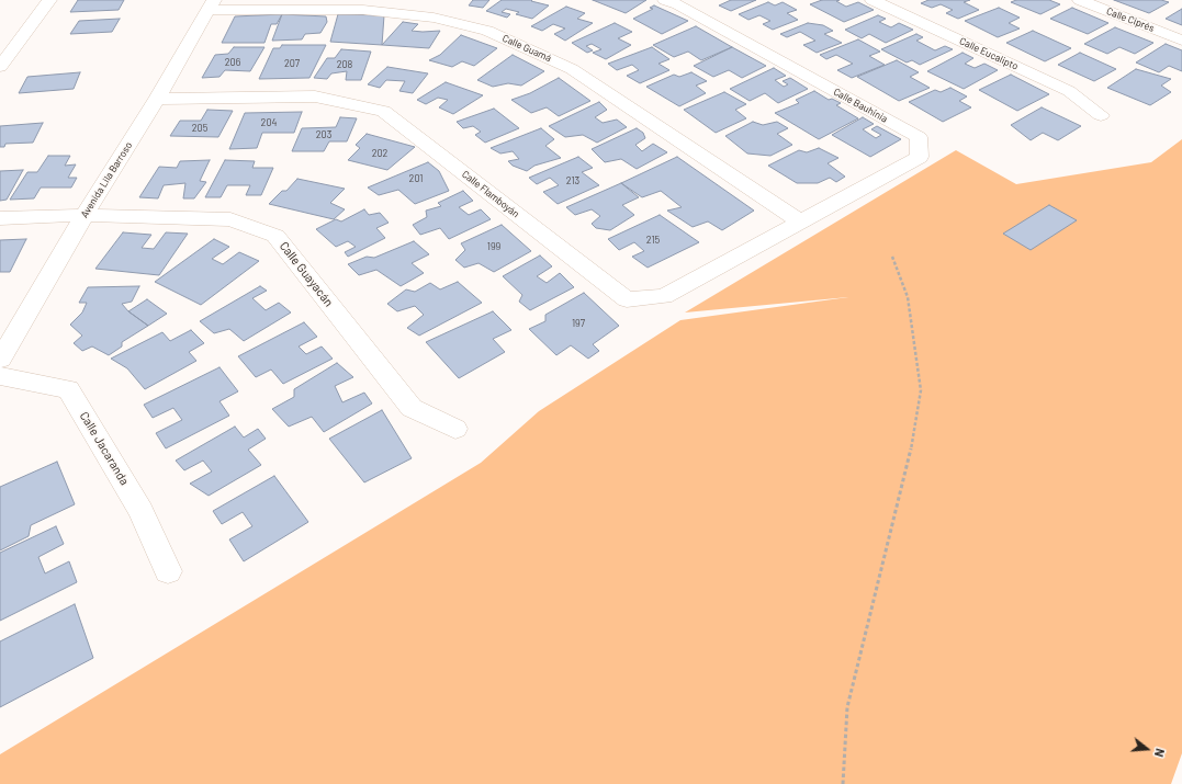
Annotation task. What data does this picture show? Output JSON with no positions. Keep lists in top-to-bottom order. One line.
{"streets":{"street":["Calle Ciprés","Calle Guamá","Calle Eucalipto","Calle Bauhinia","Avenida Lila Barroso","Calle Flamboyán","Calle Guayacán","Calle Jacaranda"]},"crossings":[["Calle Guamá","Calle Bauhinia"],["Calle Guamá","Avenida Lila Barroso"],["Calle Guamá","Calle Flamboyán"],["Calle Bauhinia","Calle Flamboyán"],["Avenida Lila Barroso","Calle Flamboyán"],["Avenida Lila Barroso","Calle Guayacán"]],"house_numbers":["206","207","208","204","205","203","202","201","213","215","199","197"],"north":"right"}
